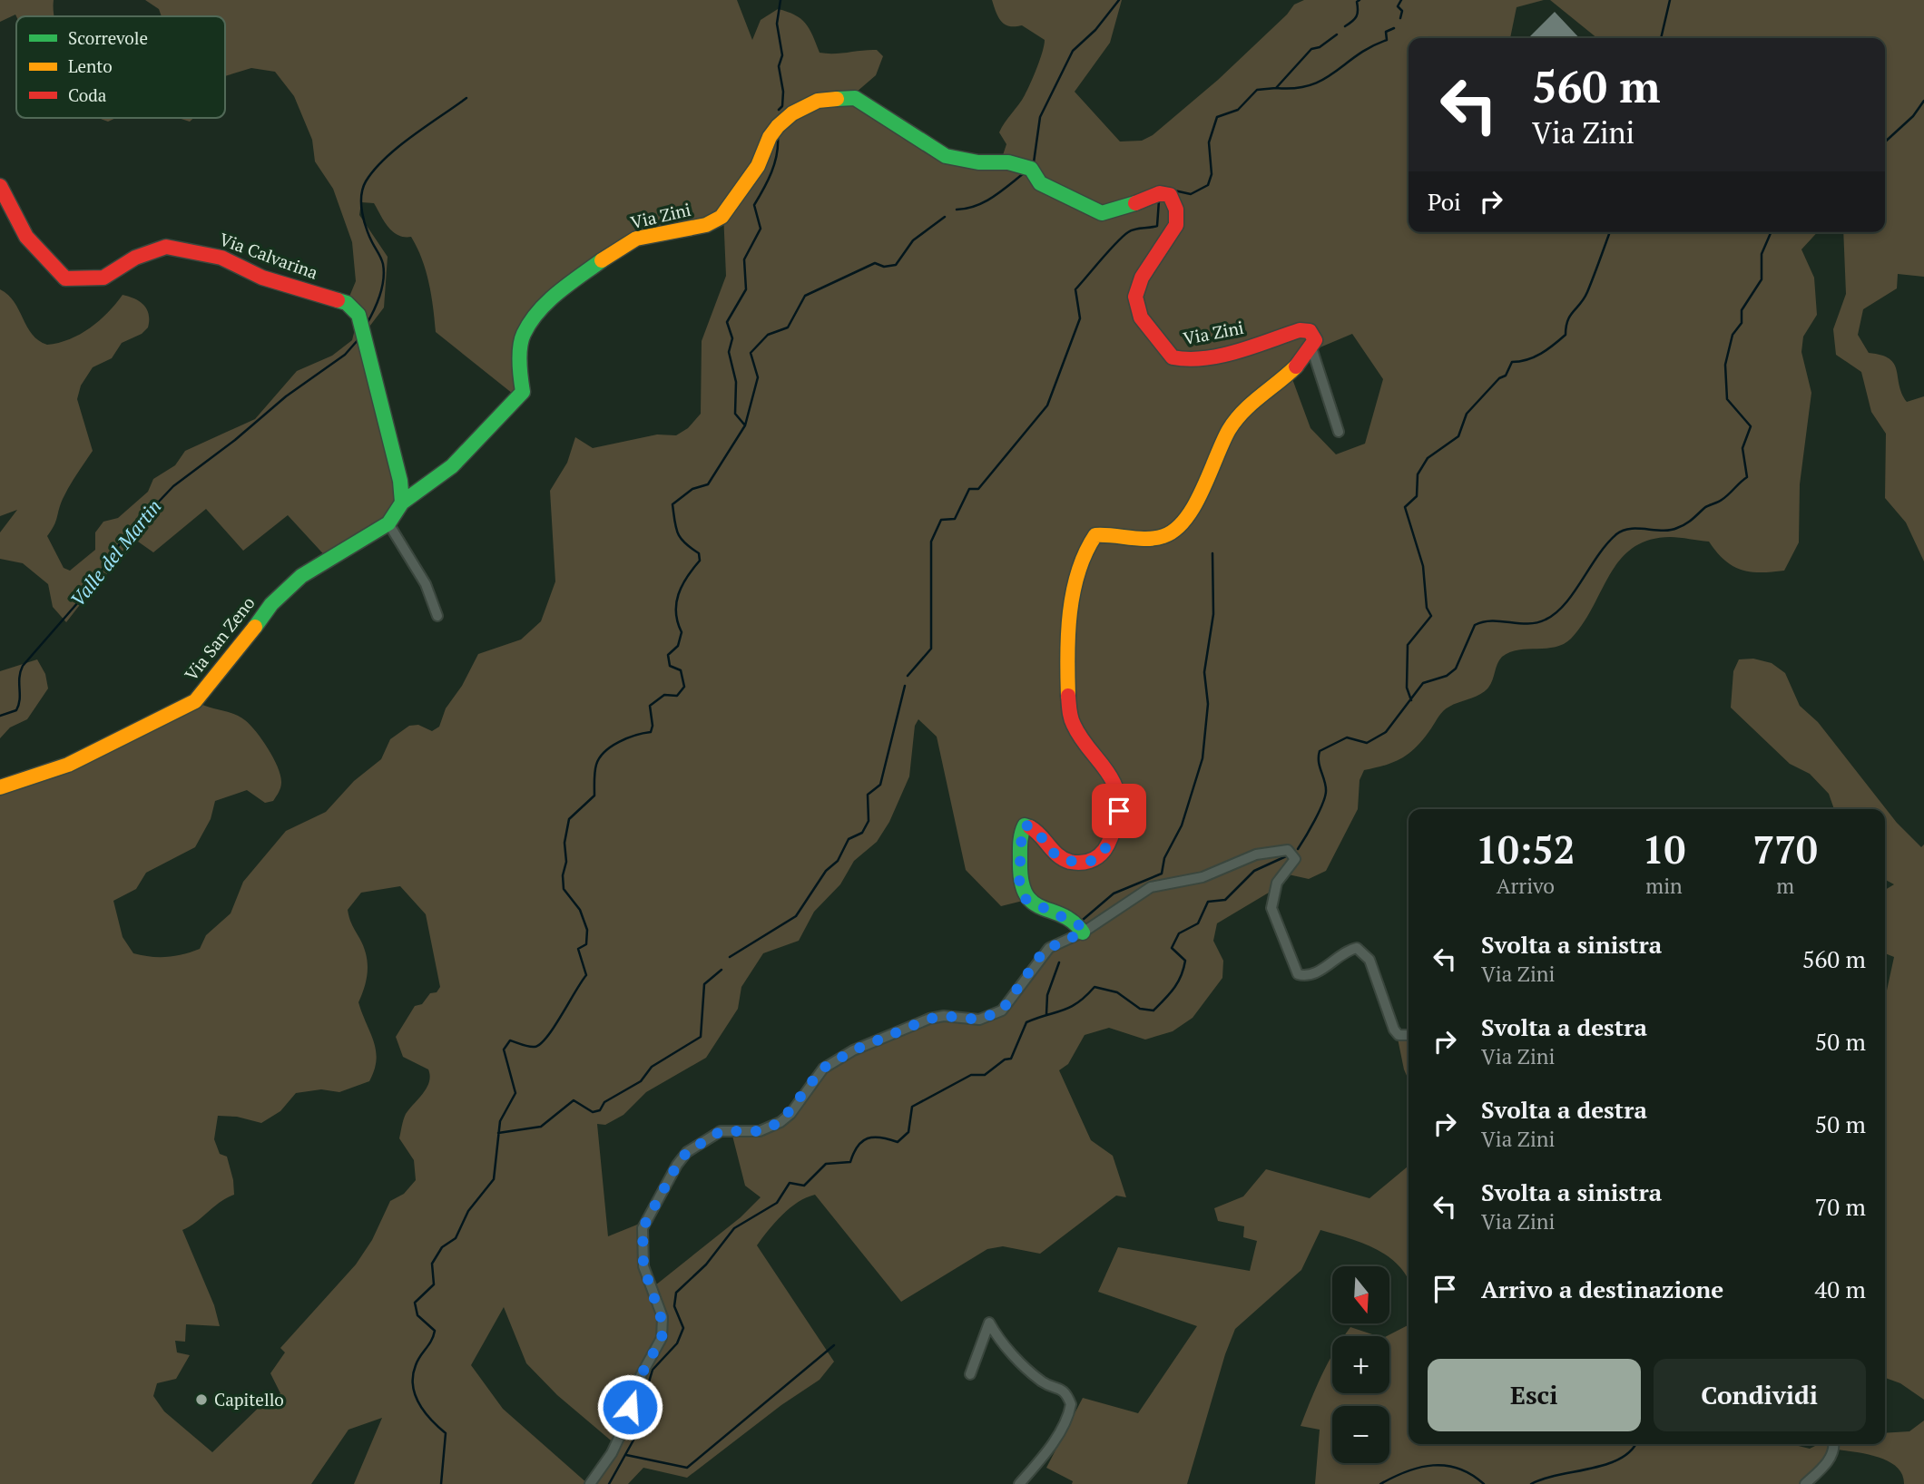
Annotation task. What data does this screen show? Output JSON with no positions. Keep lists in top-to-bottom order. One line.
{"streets":{"street":["Via Zini","Via Calvarina","Via San Zeno"]},"crossings":[["Via Zini","Via Calvarina"]],"water":["Valle del Martin"],"places":["Capitello"],"legend":["Scorrevole","Lento","Coda"],"north":"bottom","page":{"turn":["560 m","Via Zini"],"then":"Poi","eta":["10:52","Arrivo","10","min","770","m"],"list":[{"name":"Svolta a sinistra","note":"Via Zini","value":"560 m"},{"name":"Svolta a destra","note":"Via Zini","value":"50 m"},{"name":"Svolta a destra","note":"Via Zini","value":"50 m"},{"name":"Svolta a sinistra","note":"Via Zini","value":"70 m"},{"name":"Arrivo a destinazione","value":"40 m"}],"map_buttons":["+","−"],"buttons":["Esci","Condividi"]}}
